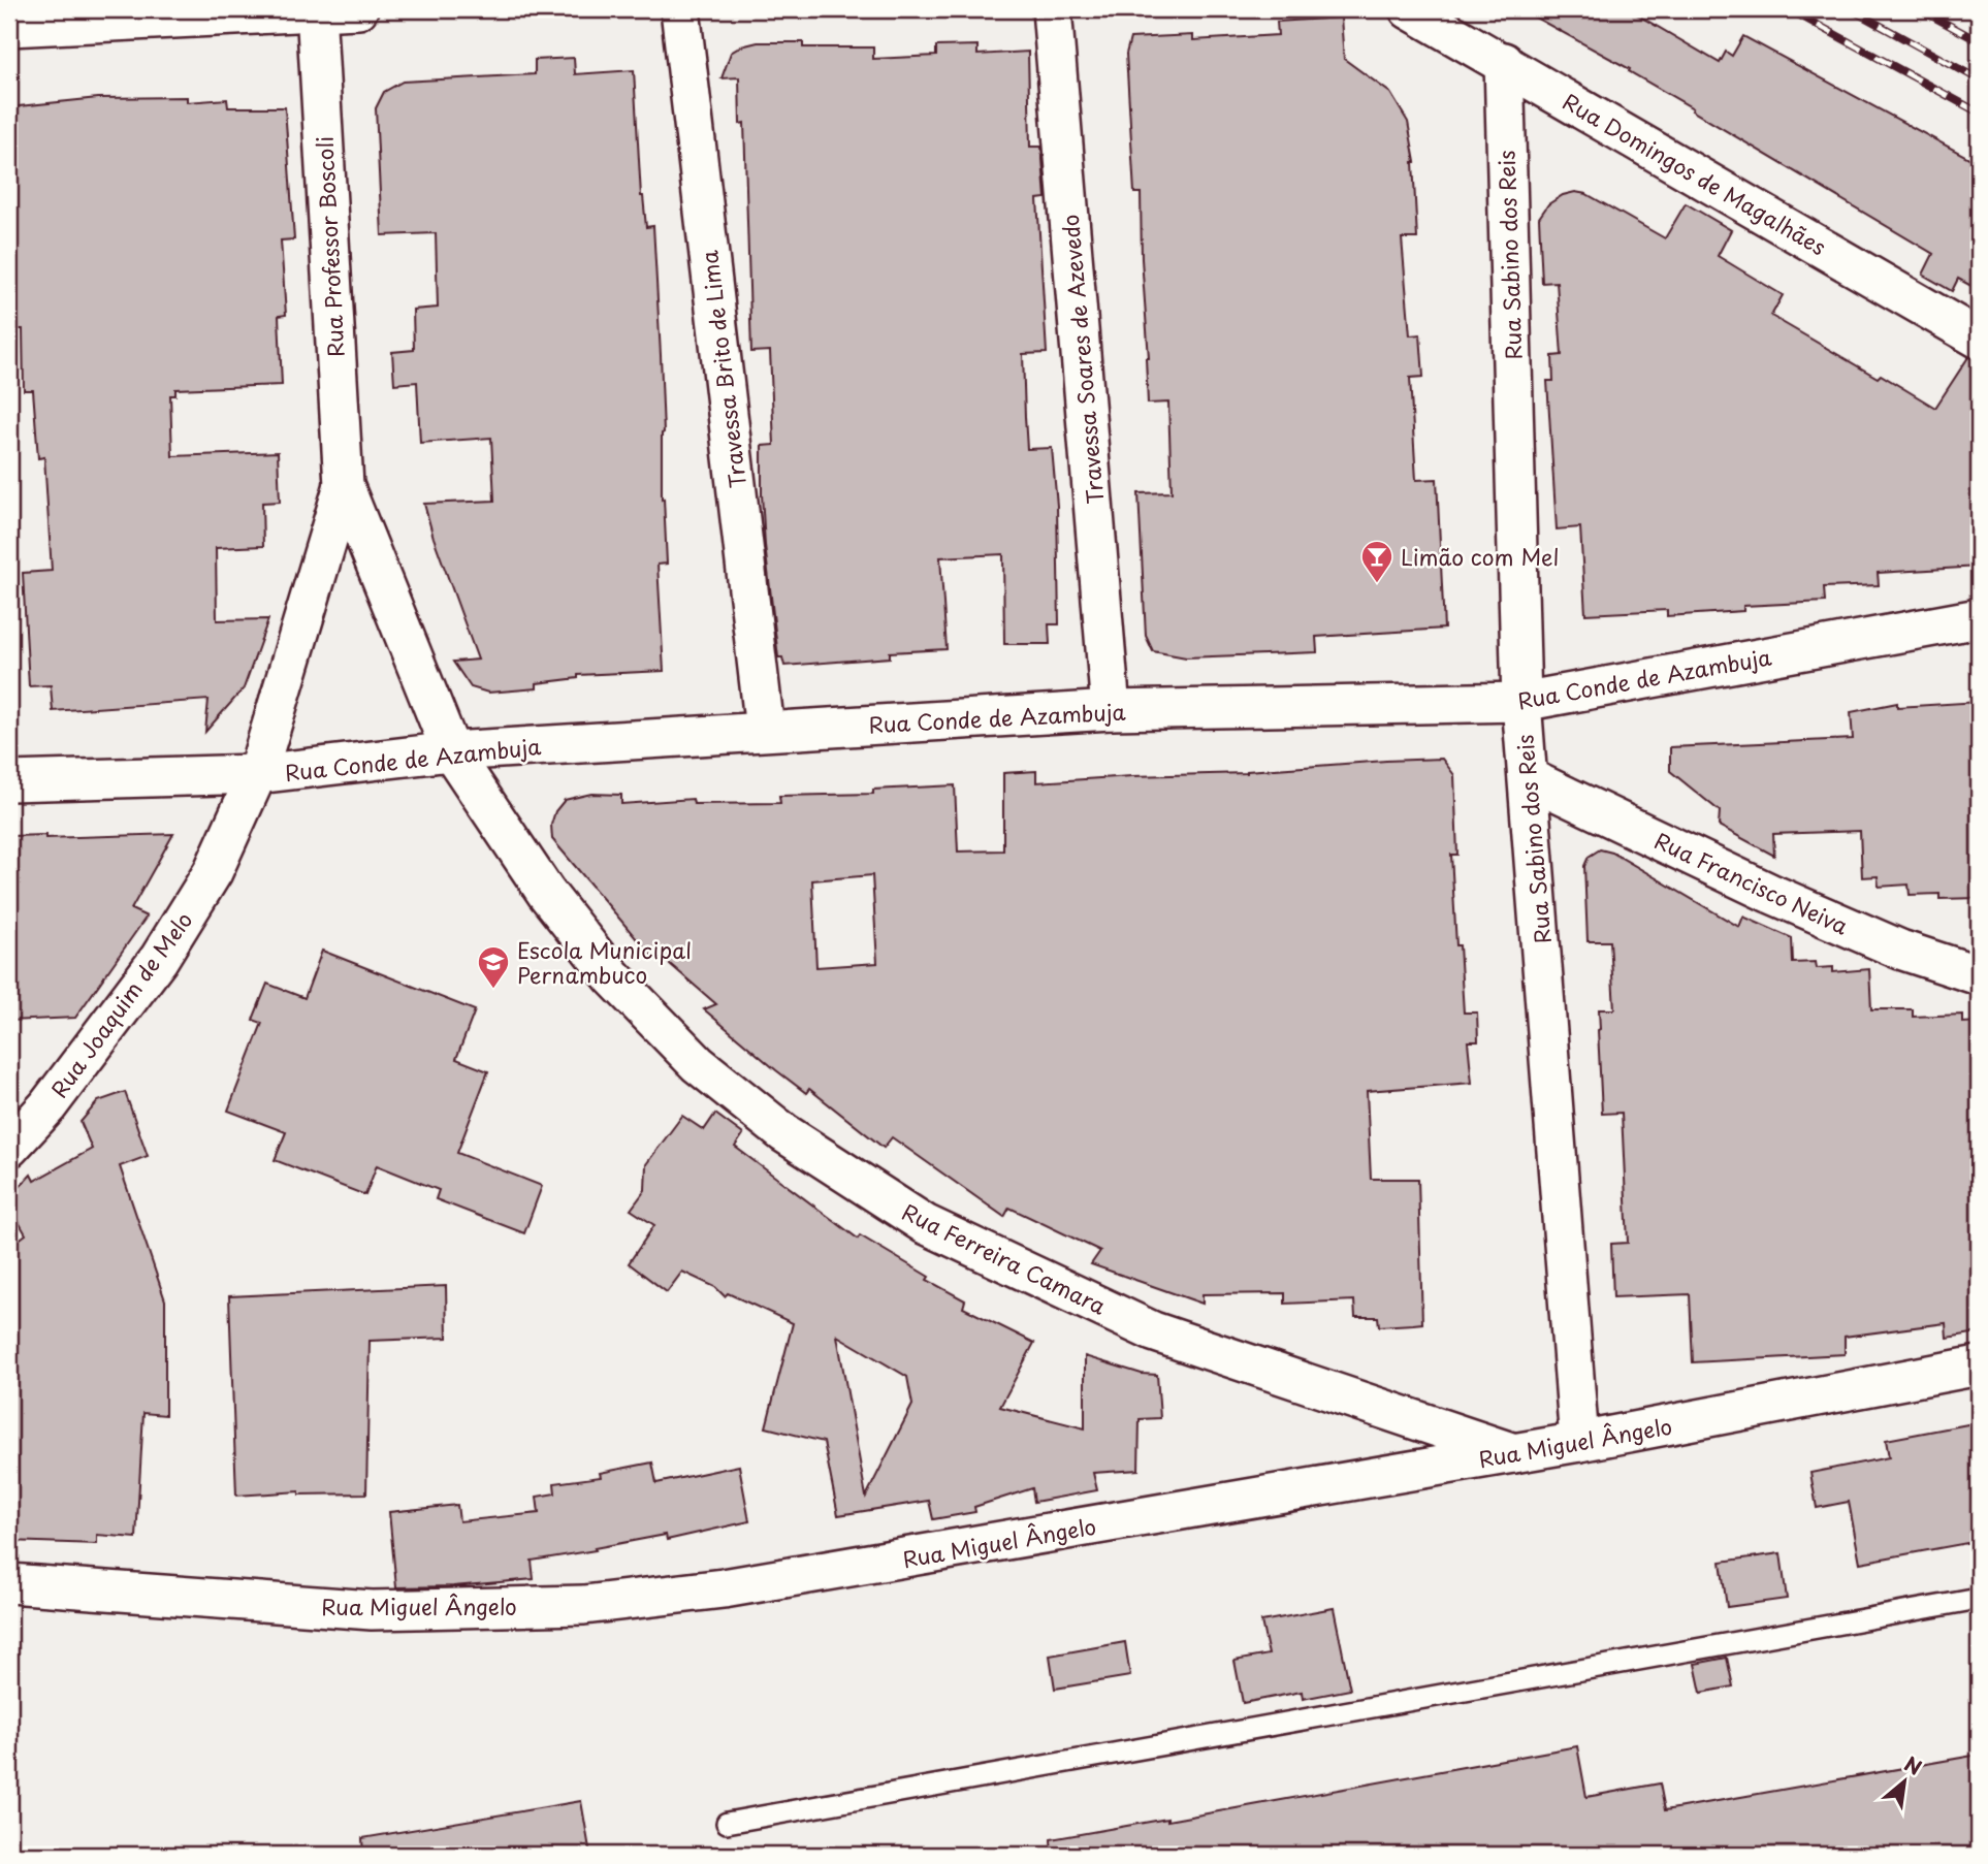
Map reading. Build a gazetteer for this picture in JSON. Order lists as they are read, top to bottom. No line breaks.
{"streets":{"street":["Rua Domingos de Magalhães","Rua Professor Boscoli","Rua Sabino dos Reis","Travessa Soares de Azevedo","Travessa Brito de Lima","Rua Conde de Azambuja","Rua Francisco Neiva","Rua Joaquim de Melo","Rua Ferreira Camara","Rua Miguel Ângelo"]},"crossings":[["Rua Domingos de Magalhães","Rua Sabino dos Reis"],["Rua Professor Boscoli","Rua Conde de Azambuja"],["Rua Professor Boscoli","Rua Joaquim de Melo"],["Rua Professor Boscoli","Rua Ferreira Camara"],["Rua Sabino dos Reis","Rua Conde de Azambuja"],["Rua Sabino dos Reis","Rua Francisco Neiva"],["Rua Sabino dos Reis","Rua Miguel Ângelo"],["Travessa Soares de Azevedo","Rua Conde de Azambuja"],["Travessa Brito de Lima","Rua Conde de Azambuja"],["Rua Conde de Azambuja","Rua Joaquim de Melo"],["Rua Conde de Azambuja","Rua Ferreira Camara"],["Rua Ferreira Camara","Rua Miguel Ângelo"]],"places":{"bar":["Limão com Mel"],"school or university":["Escola Municipal Pernambuco"]},"north":"top right"}
